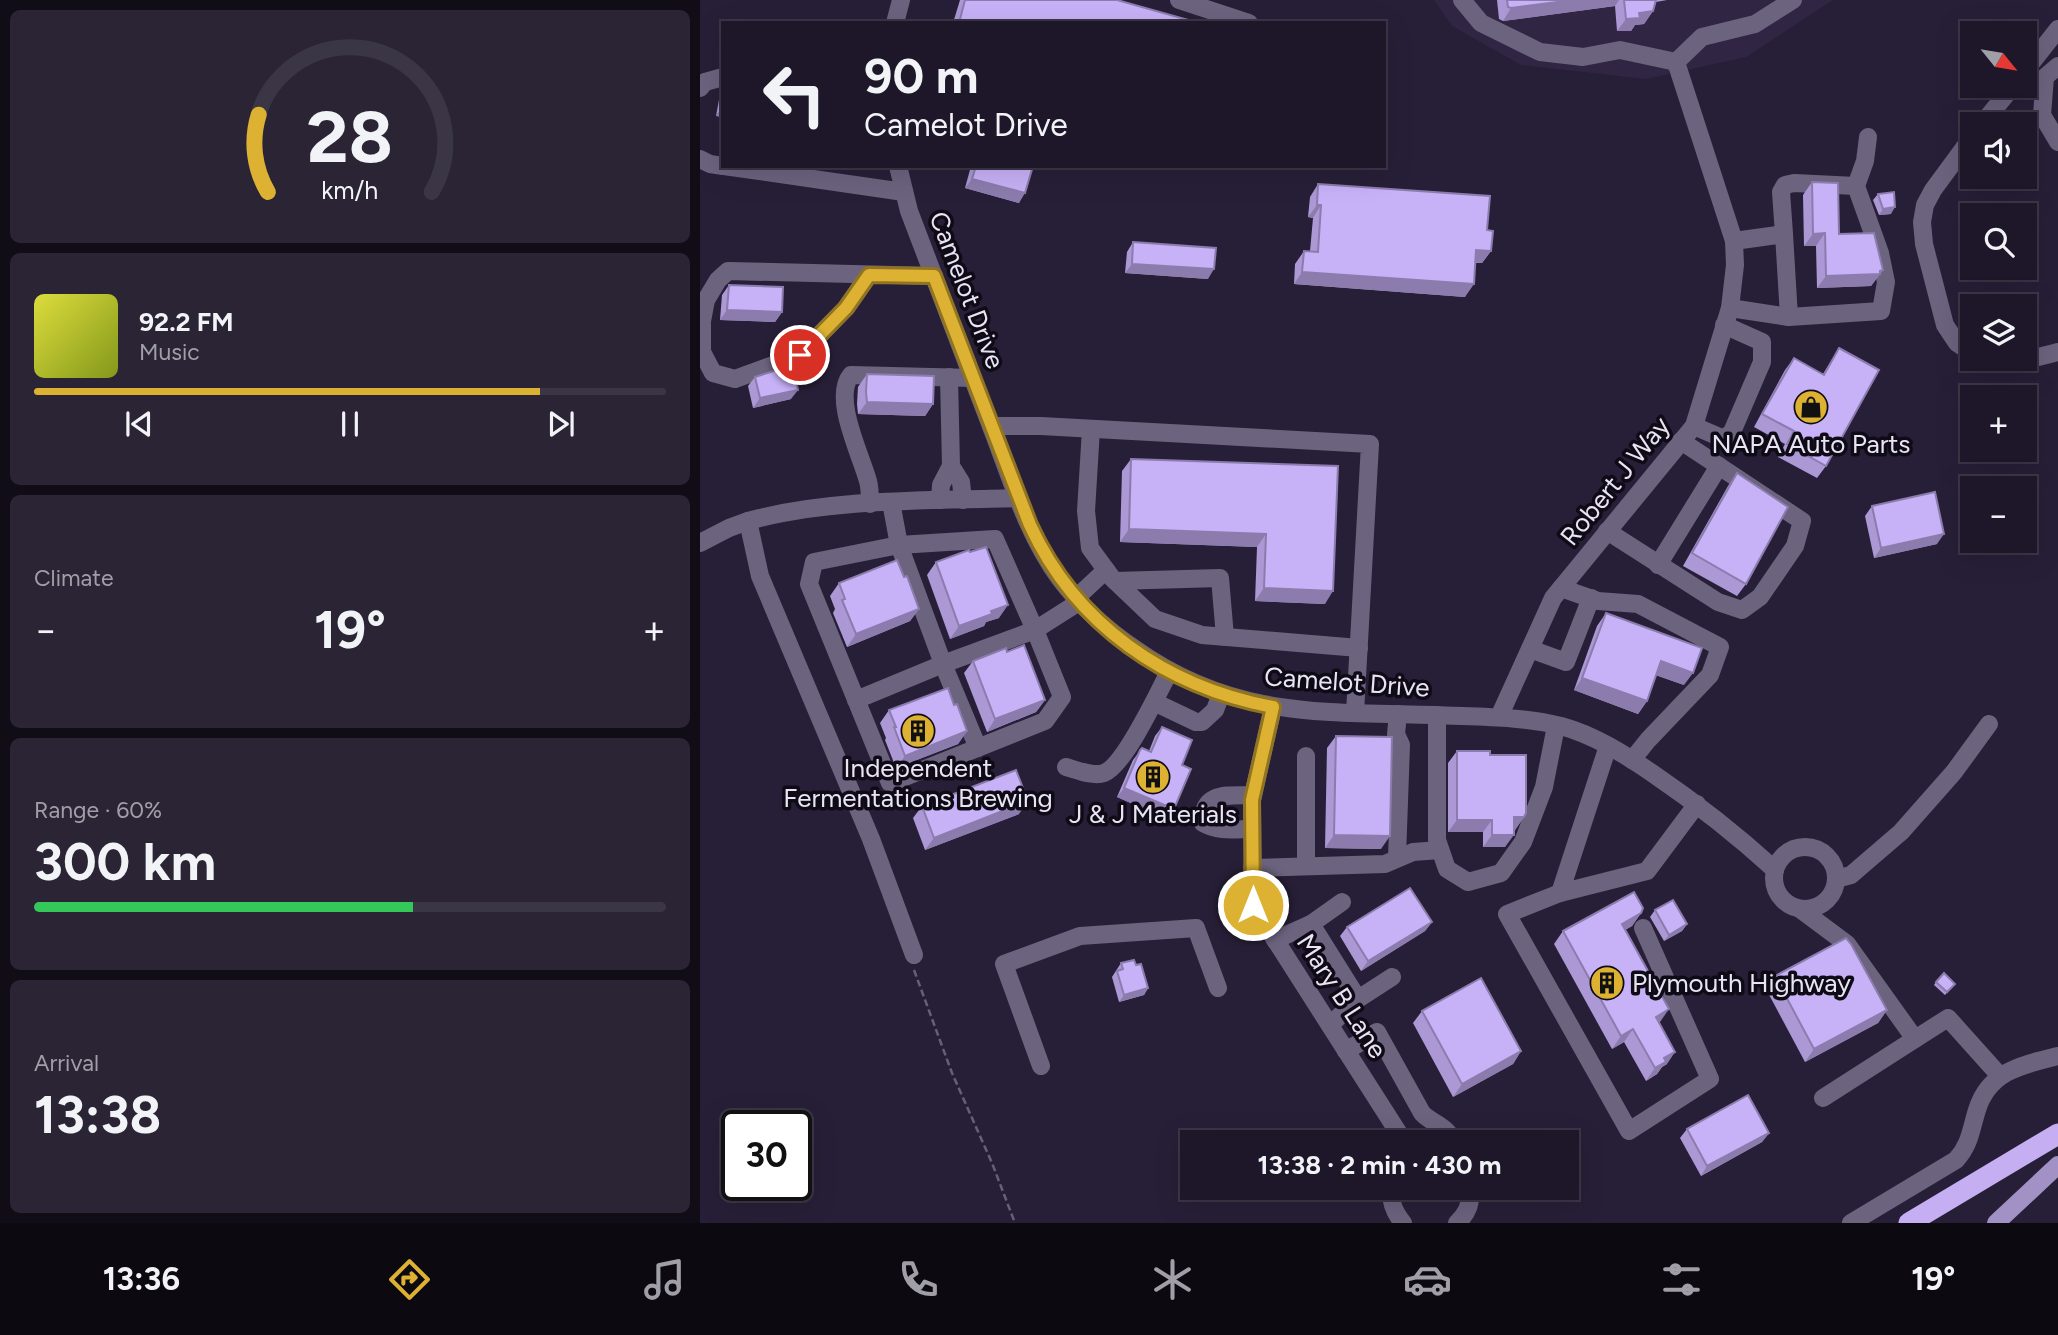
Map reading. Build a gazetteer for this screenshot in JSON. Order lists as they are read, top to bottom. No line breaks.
{"streets":{"street":["Camelot Drive","Robert J Way","Mary B Lane"]},"crossings":[["Camelot Drive","Robert J Way"],["Camelot Drive","Mary B Lane"]],"places":{"shop":["NAPA Auto Parts"],"building":["Independent Fermentations Brewing","J & J Materials","Plymouth Highway"]},"north":"bottom right","page":{"map_buttons":["+","−"],"turn":["90 m","Camelot Drive"],"song":["92.2 FM","Music"],"tile":["Climate",["Range · 60%","300 km"],["Arrival","13:38"]],"heat":["−","19°","+"],"limit":"30","trip":"13:38 · 2 min · 430 m","tabs":["13:36","19°"],"gauge":["28","km/h"]}}
